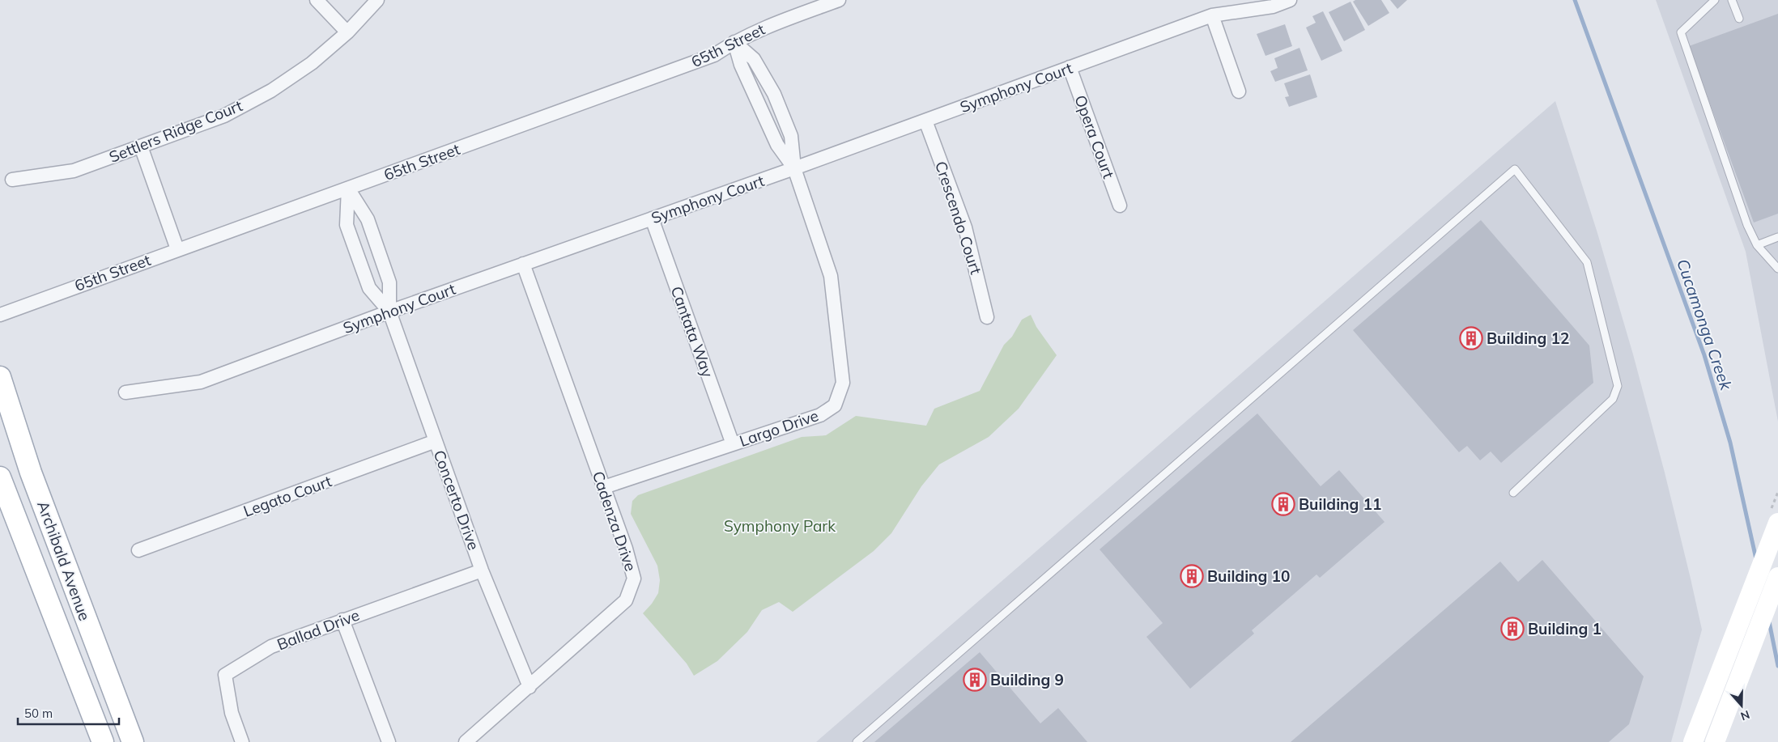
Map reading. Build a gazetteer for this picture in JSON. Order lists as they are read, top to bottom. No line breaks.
{"streets":{"main road":["Archibald Avenue"],"street":["65th Street","Symphony Court","Settlers Ridge Court","Opera Court","Crescendo Court","Cantata Way","Largo Drive","Legato Court","Concerto Drive","Cadenza Drive","Ballad Drive"]},"crossings":[["65th Street","Largo Drive"],["65th Street","Concerto Drive"],["Symphony Court","Opera Court"],["Symphony Court","Crescendo Court"],["Symphony Court","Cantata Way"],["Symphony Court","Largo Drive"],["Symphony Court","Concerto Drive"],["Symphony Court","Cadenza Drive"],["Cantata Way","Largo Drive"],["Largo Drive","Cadenza Drive"],["Legato Court","Concerto Drive"],["Concerto Drive","Cadenza Drive"],["Concerto Drive","Ballad Drive"]],"water":["Cucamonga Creek"],"parks":["Symphony Park"],"places":{"building":["Building 12","Building 11","Building 10","Building 1","Building 9"]},"scale_bar":"50 m","north":"bottom"}
